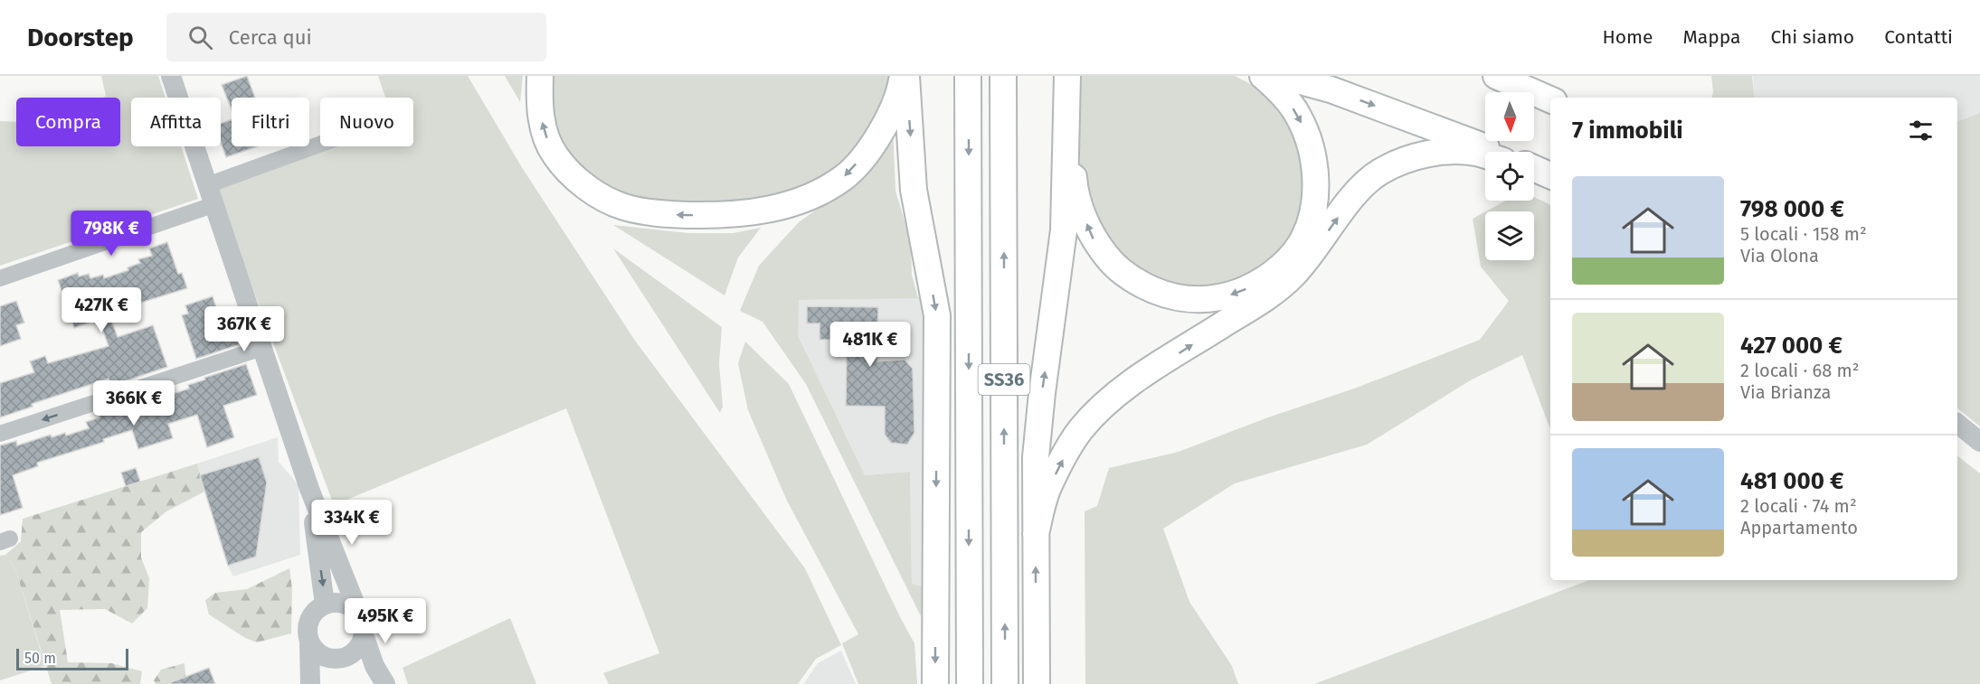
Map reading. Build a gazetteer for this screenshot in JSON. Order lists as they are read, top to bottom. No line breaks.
{"streets":{"highway":["SS36"]},"scale_bar":"50 m","north":"bottom","page":{"header":"Doorstep","search":"Cerca qui","nav":["Home","Mappa","Chi siamo","Contatti"],"chip":["Compra","Affitta","Filtri","Nuovo"],"heading":"7 immobili","list":[{"name":"798 000 €","note":"5 locali · 158 m² · Via Olona"},{"name":"427 000 €","note":"2 locali · 68 m² · Via Brianza"},{"name":"481 000 €","note":"2 locali · 74 m² · Appartamento"}],"price":["798K €","427K €","367K €","481K €","366K €","334K €","495K €"],"scale":"50 m"}}
